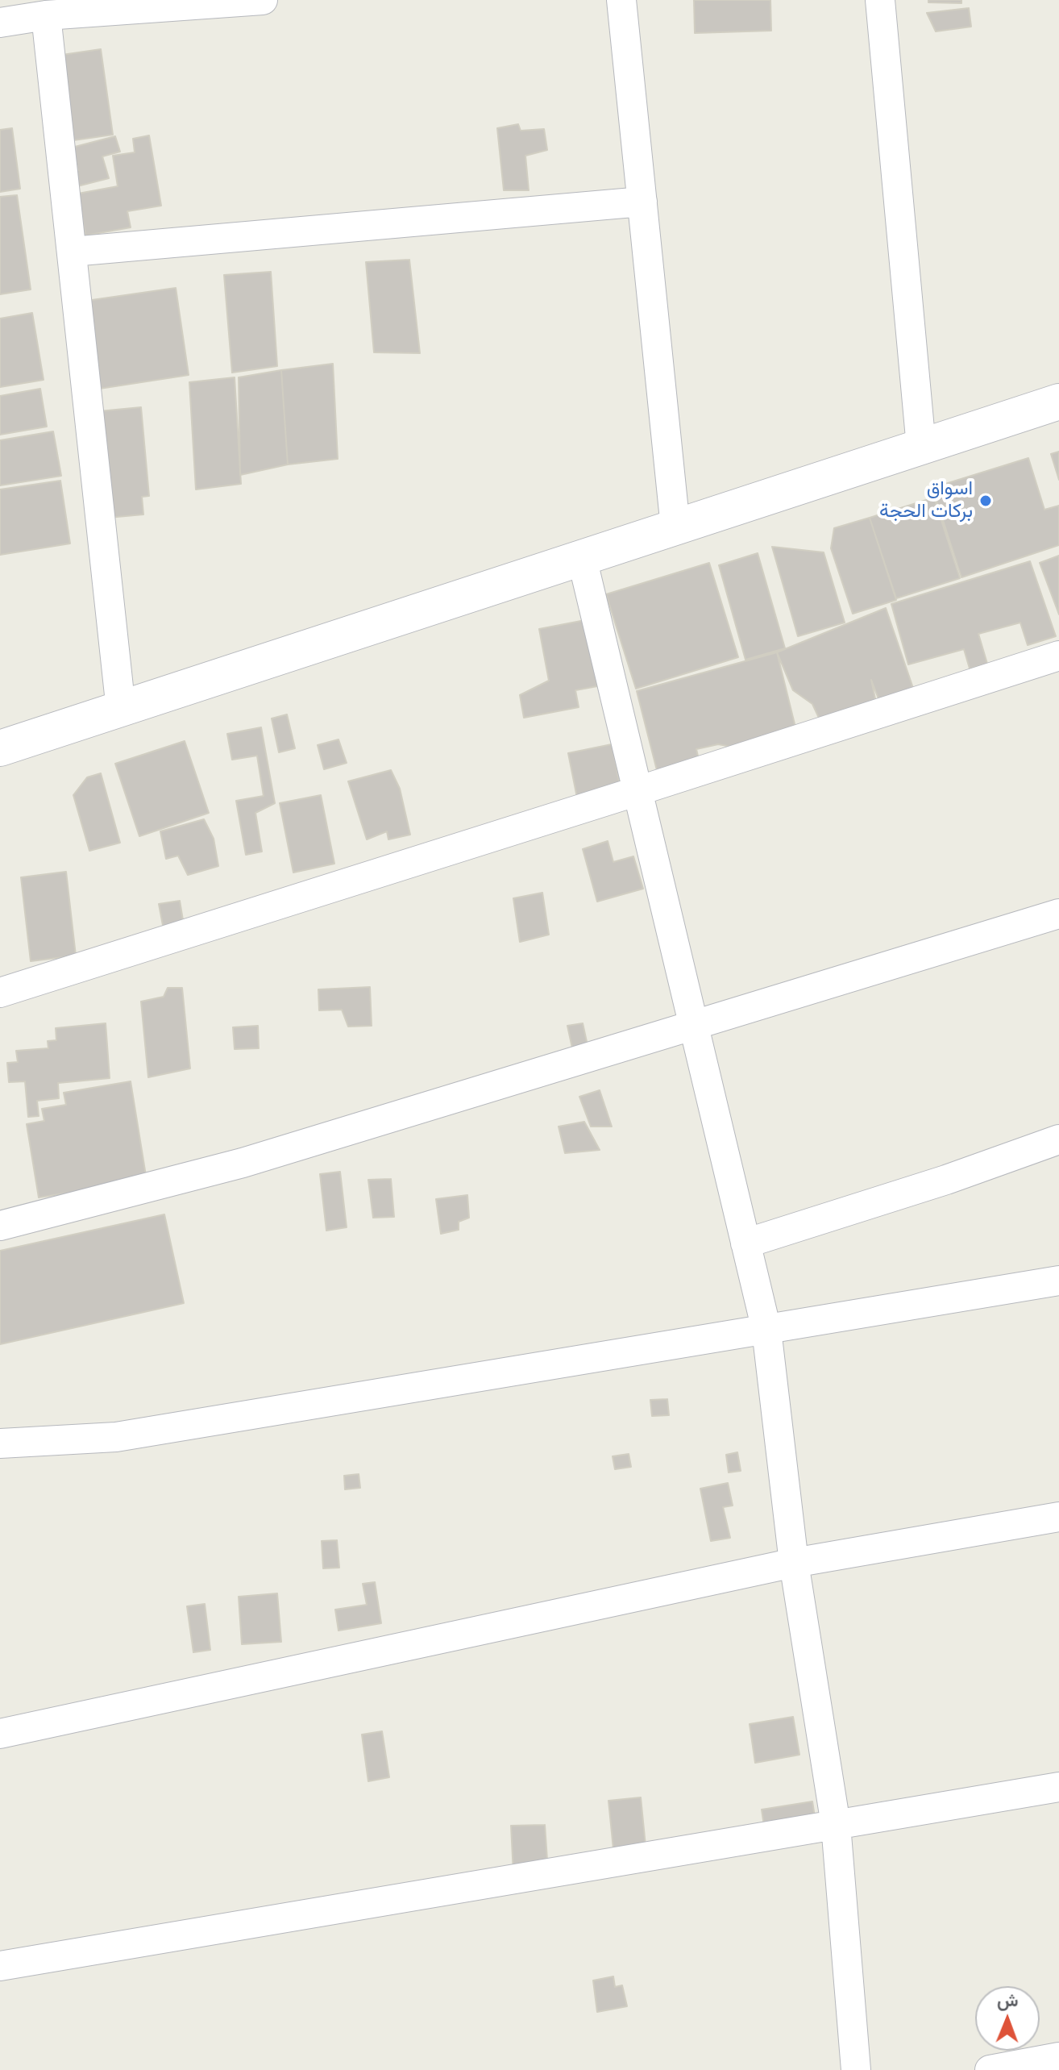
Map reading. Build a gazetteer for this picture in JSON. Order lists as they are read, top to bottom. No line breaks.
{"places":["اسواق بركات الحجة"],"north":"top"}
